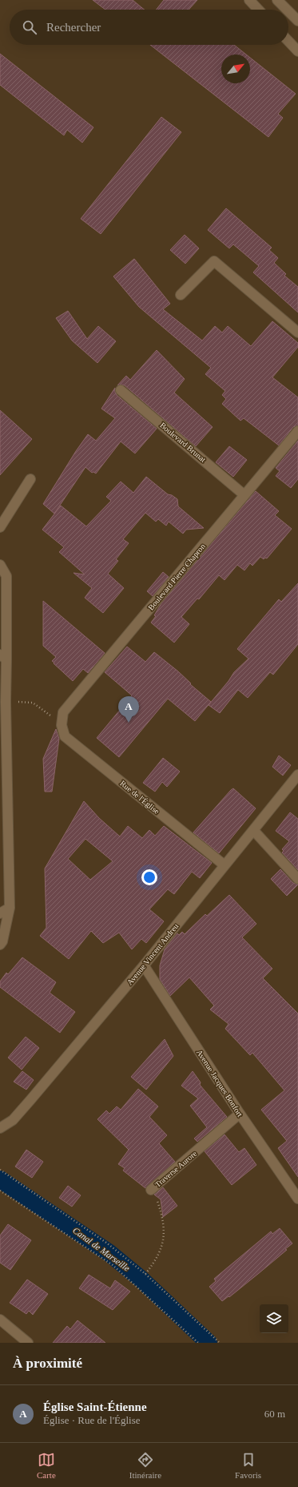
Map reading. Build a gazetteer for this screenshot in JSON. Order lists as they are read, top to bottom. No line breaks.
{"streets":{"street":["Boulevard Brunat","Boulevard Pierre Chapron","Rue de l'Église","Avenue Vincent Andreu","Avenue Jacques Bonfort","Traverse Aurore"]},"crossings":[["Boulevard Brunat","Boulevard Pierre Chapron"],["Boulevard Pierre Chapron","Rue de l'Église"],["Rue de l'Église","Avenue Vincent Andreu"],["Avenue Vincent Andreu","Avenue Jacques Bonfort"],["Avenue Jacques Bonfort","Traverse Aurore"]],"water":["Canal de Marseille"],"north":"top right","page":{"search":"Rechercher","pins":"A","heading":"À proximité","list":[{"mark":"A","name":"Église Saint-Étienne","note":"Église · Rue de l'Église","value":"60 m"}],"nav":["Carte","Itinéraire","Favoris"]}}
